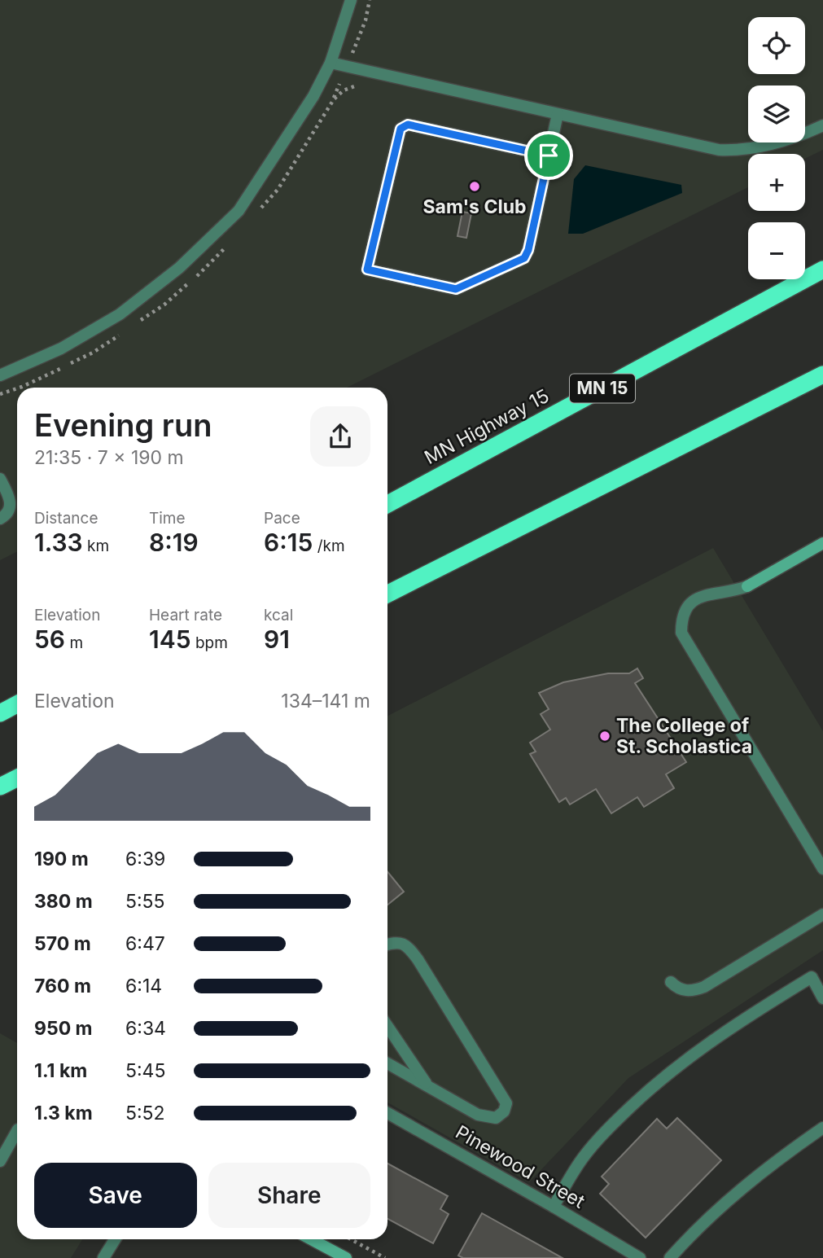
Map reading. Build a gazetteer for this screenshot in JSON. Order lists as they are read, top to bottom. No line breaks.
{"streets":{"highway":["MN 15","MN Highway 15"],"street":["Pinewood Street"]},"places":["Sam's Club","The College of St. Scholastica"],"page":{"map_buttons":["+","−"],"heading":["Evening run","21:35 · 7 × 190 m"],"stats":[["Distance","1.33 km"],["Time","8:19"],["Pace","6:15 /km"],["Elevation","56 m"],["Heart rate","145 bpm"],["kcal","91"]],"chart":["Elevation","134–141 m"],"list":[{"name":"190 m","note":"6:39"},{"name":"380 m","note":"5:55"},{"name":"570 m","note":"6:47"},{"name":"760 m","note":"6:14"},{"name":"950 m","note":"6:34"},{"name":"1.1 km","note":"5:45"},{"name":"1.3 km","note":"5:52"}],"buttons":["Save","Share"]}}
